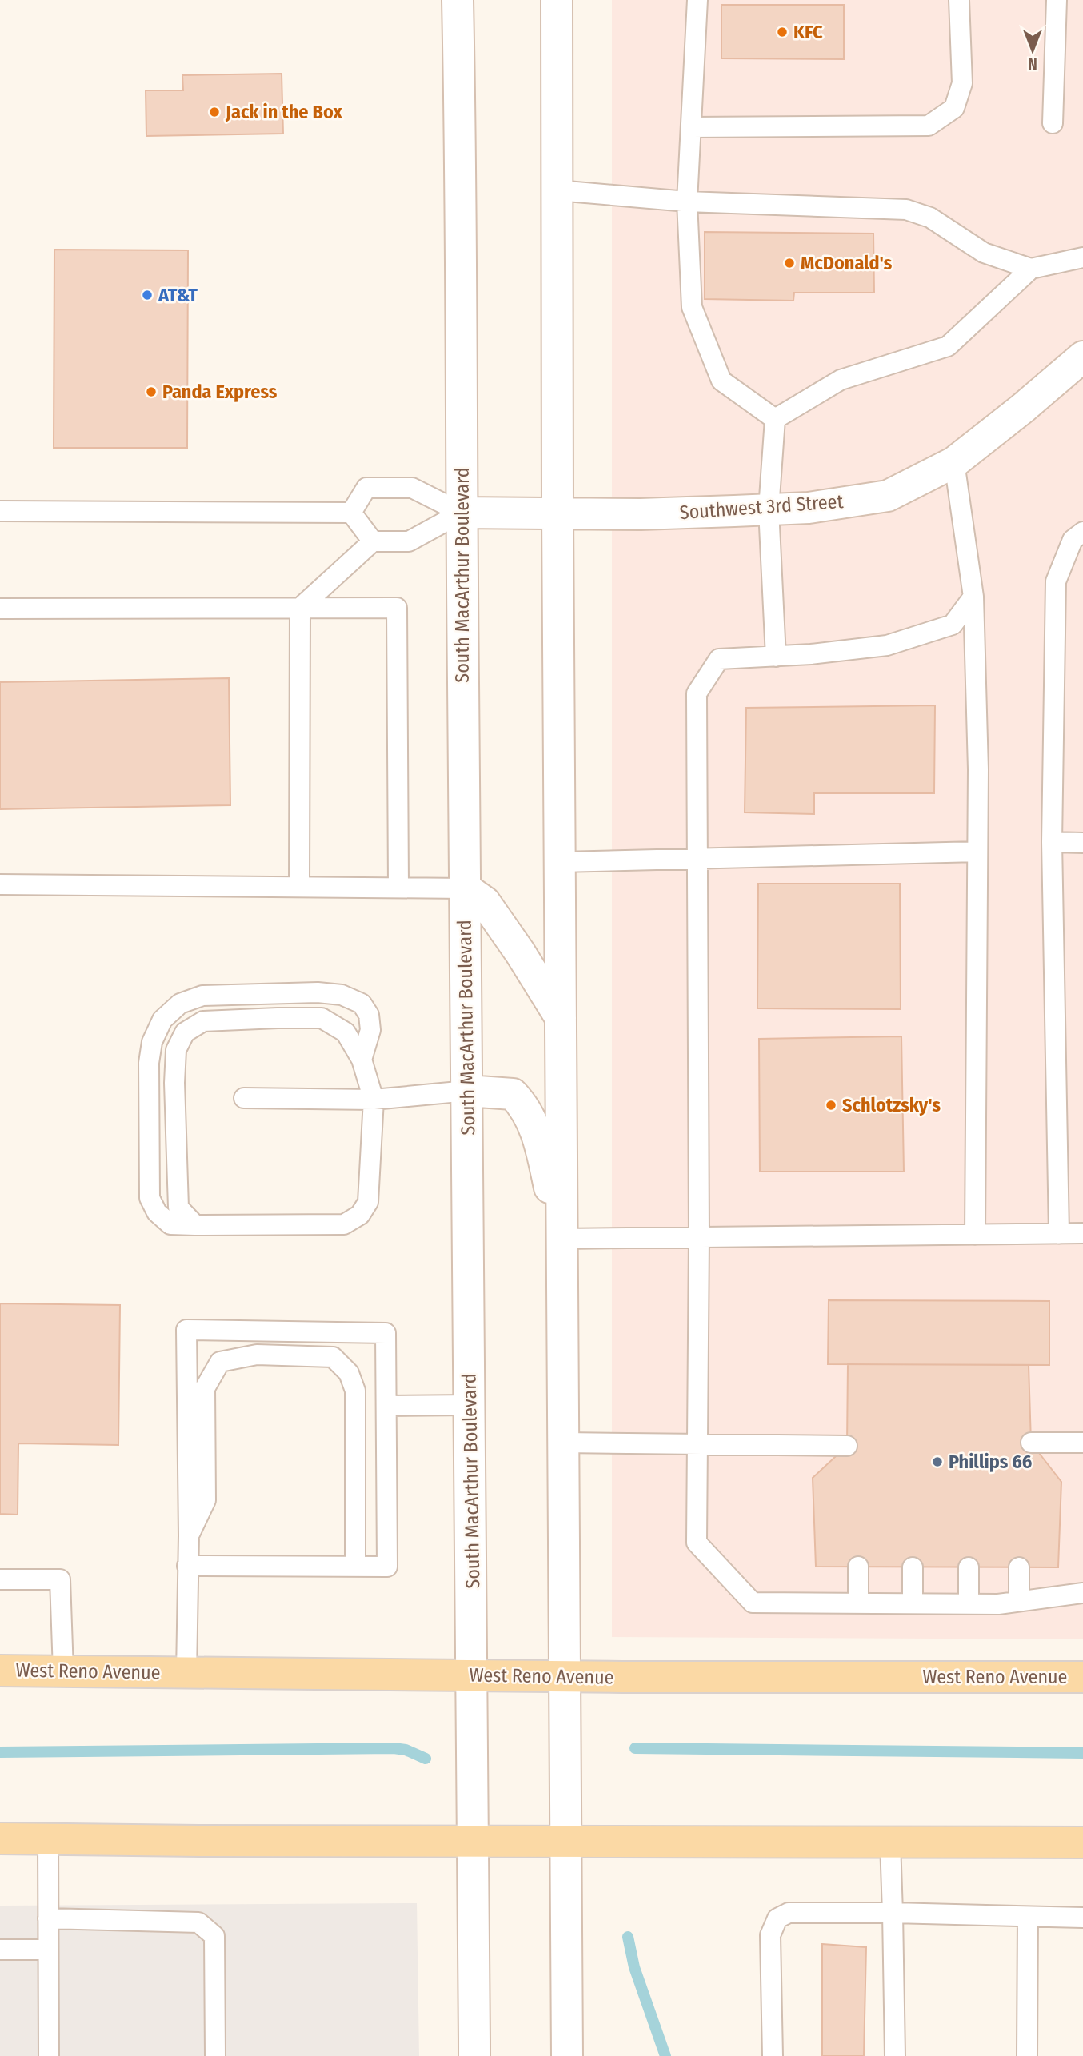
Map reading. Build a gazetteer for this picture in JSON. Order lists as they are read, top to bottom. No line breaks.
{"streets":{"main road":["Southwest 3rd Street","South MacArthur Boulevard","West Reno Avenue"]},"crossings":[["Southwest 3rd Street","South MacArthur Boulevard"],["South MacArthur Boulevard","West Reno Avenue"]],"places":["KFC","Jack in the Box","McDonald's","AT&T","Panda Express","Schlotzsky's","Phillips 66"],"north":"bottom"}
